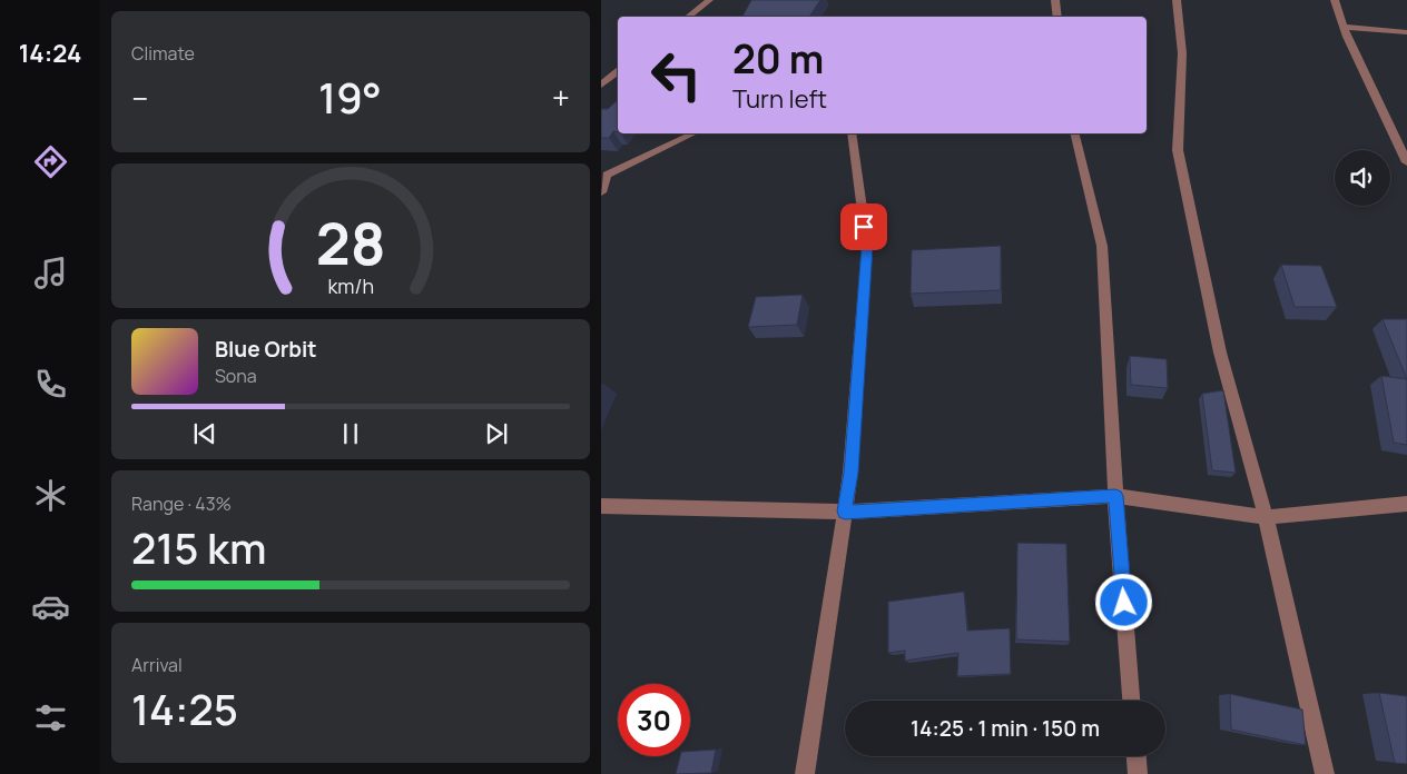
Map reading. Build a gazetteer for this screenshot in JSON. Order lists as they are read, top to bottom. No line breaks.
{"page":{"tabs":"14:24","tile":["Climate",["Range · 43%","215 km"],["Arrival","14:25"]],"turn":["20 m","Turn left"],"heat":["−","19°","+"],"song":["Blue Orbit","Sona"],"limit":"30","trip":"14:25 · 1 min · 150 m","gauge":["28","km/h"]}}
